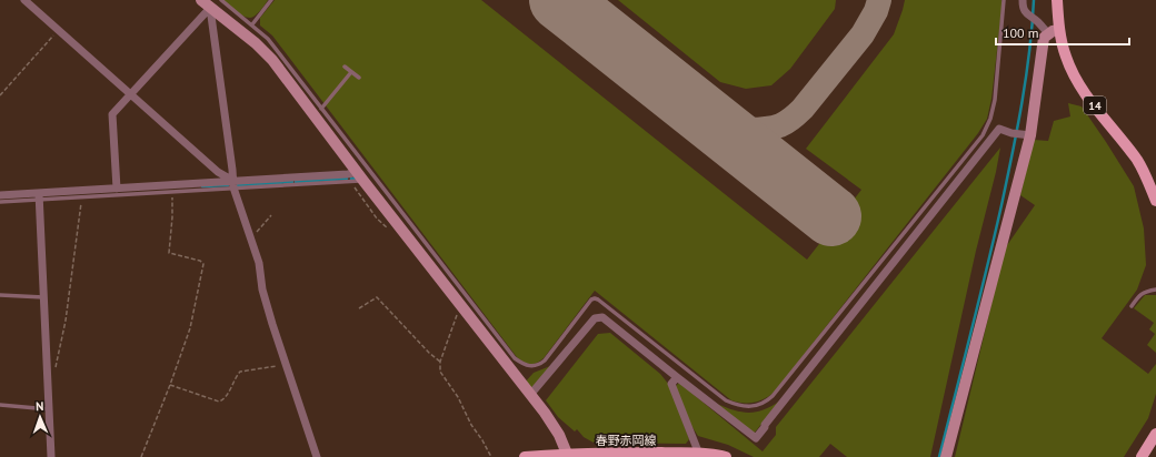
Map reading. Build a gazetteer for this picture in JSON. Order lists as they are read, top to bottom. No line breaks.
{"streets":{"main road":["14","春野赤岡線"]},"scale_bar":"100 m","north":"top"}
